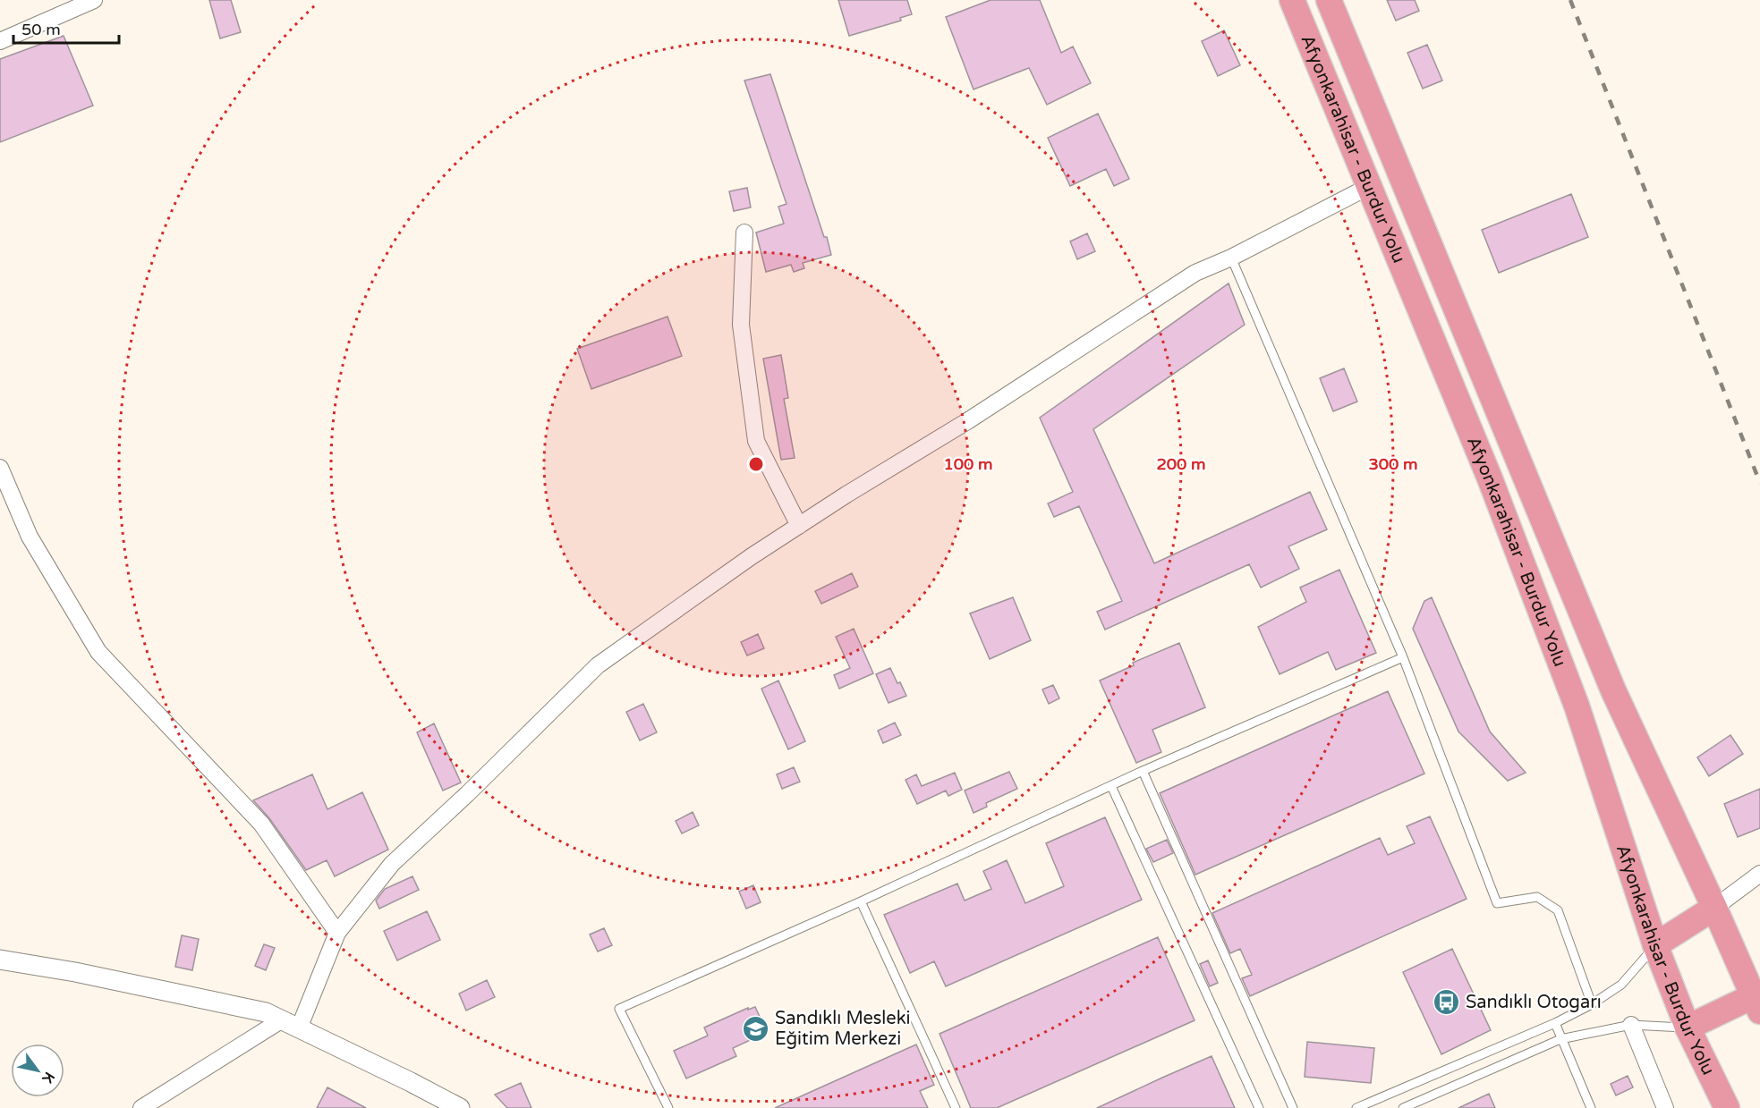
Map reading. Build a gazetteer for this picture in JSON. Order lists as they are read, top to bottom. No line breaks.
{"streets":{"highway":["Afyonkarahisar - Burdur Yolu"]},"places":{"bus stop":["Sandıklı Otogarı"],"school or university":["Sandıklı Mesleki Eğitim Merkezi"]},"scale_bar":"50 m","north":"bottom right","rings":["100 m","200 m","300 m"]}
